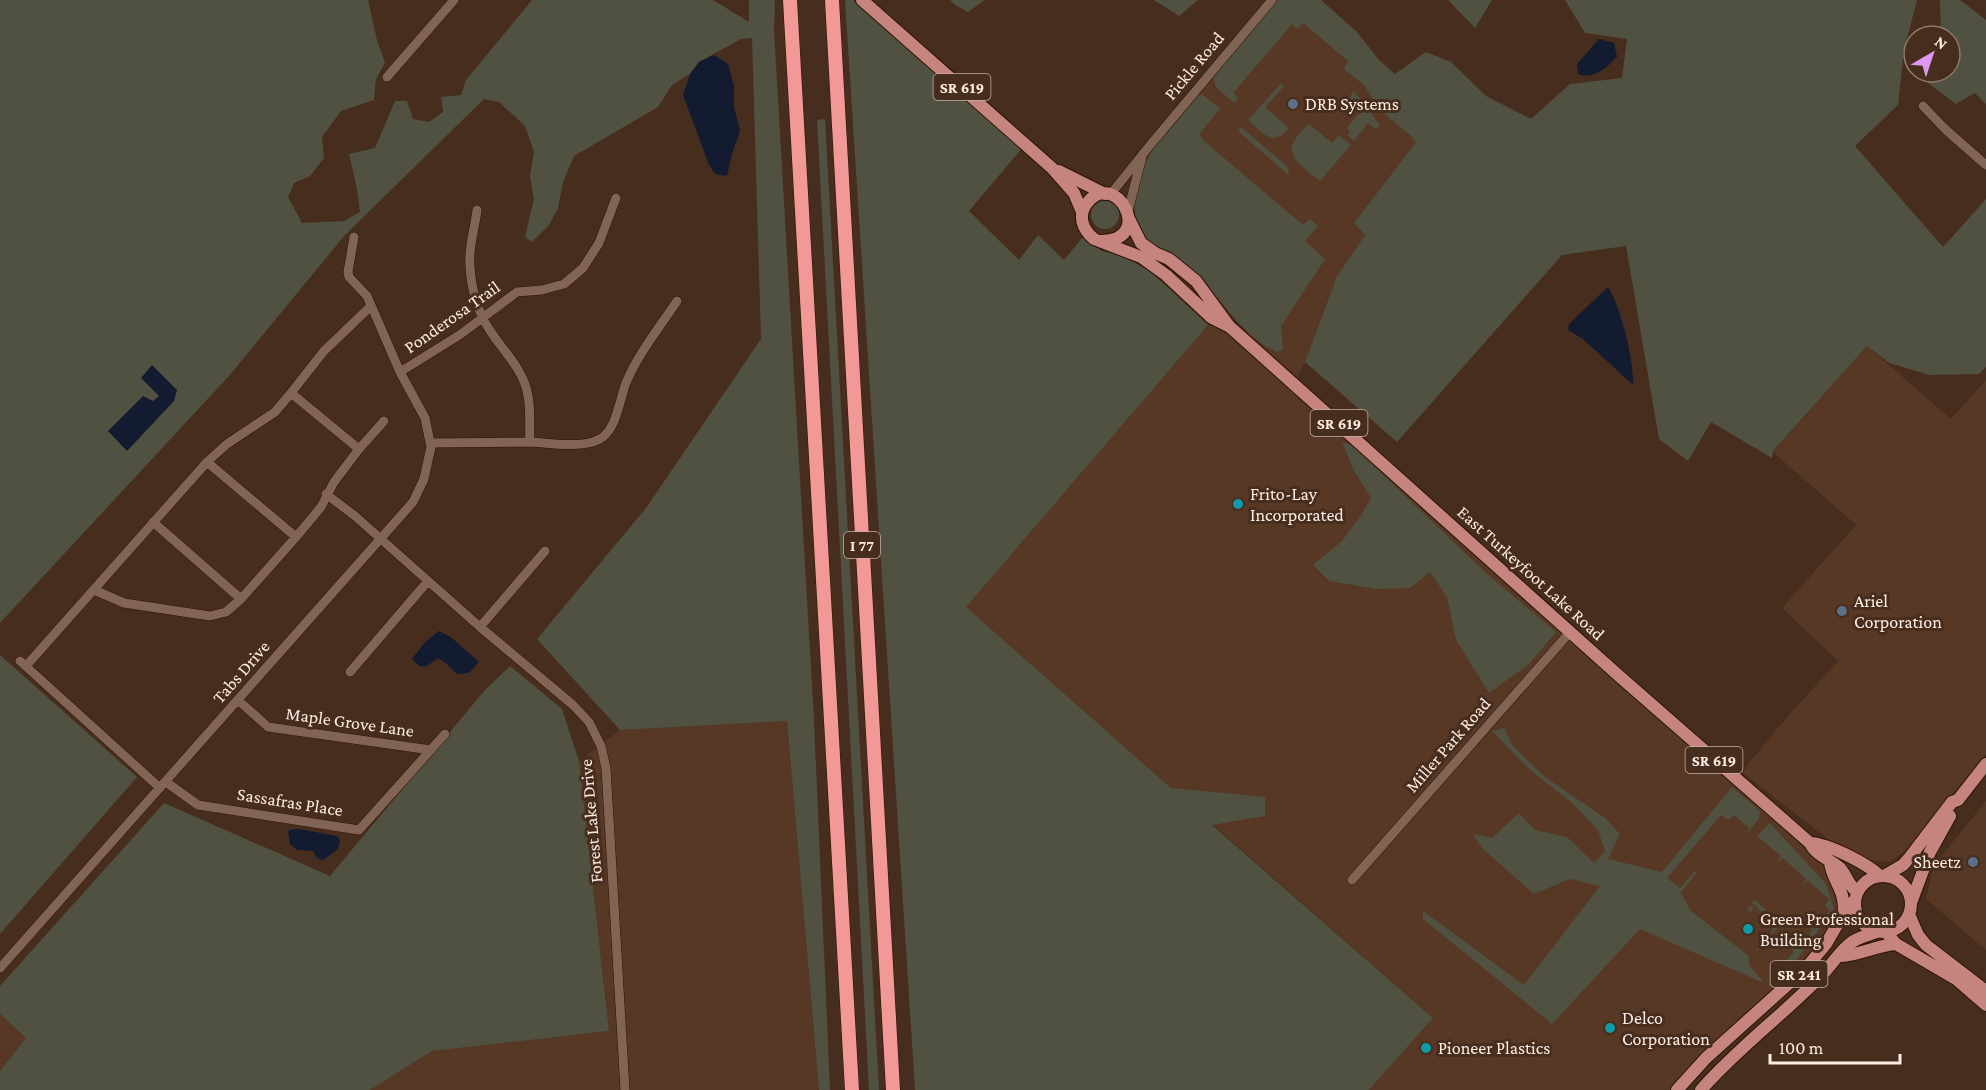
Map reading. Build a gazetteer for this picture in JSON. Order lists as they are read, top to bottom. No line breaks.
{"streets":{"highway":["I 77"],"main road":["SR 619","East Turkeyfoot Lake Road","SR 241"],"street":["Pickle Road","Ponderosa Trail","Tabs Drive","Maple Grove Lane","Miller Park Road","Sassafras Place","Forest Lake Drive"]},"crossings":[["Pickle Road","East Turkeyfoot Lake Road"],["Ponderosa Trail","Tabs Drive"],["East Turkeyfoot Lake Road","Miller Park Road"],["East Turkeyfoot Lake Road","SR 241"],["Tabs Drive","Maple Grove Lane"],["Tabs Drive","Sassafras Place"],["Tabs Drive","Forest Lake Drive"],["Maple Grove Lane","Sassafras Place"]],"places":["DRB Systems","Frito-Lay Incorporated","Ariel Corporation","Sheetz","Green Professional Building","Delco Corporation","Pioneer Plastics"],"scale_bar":"100 m","north":"top right"}
